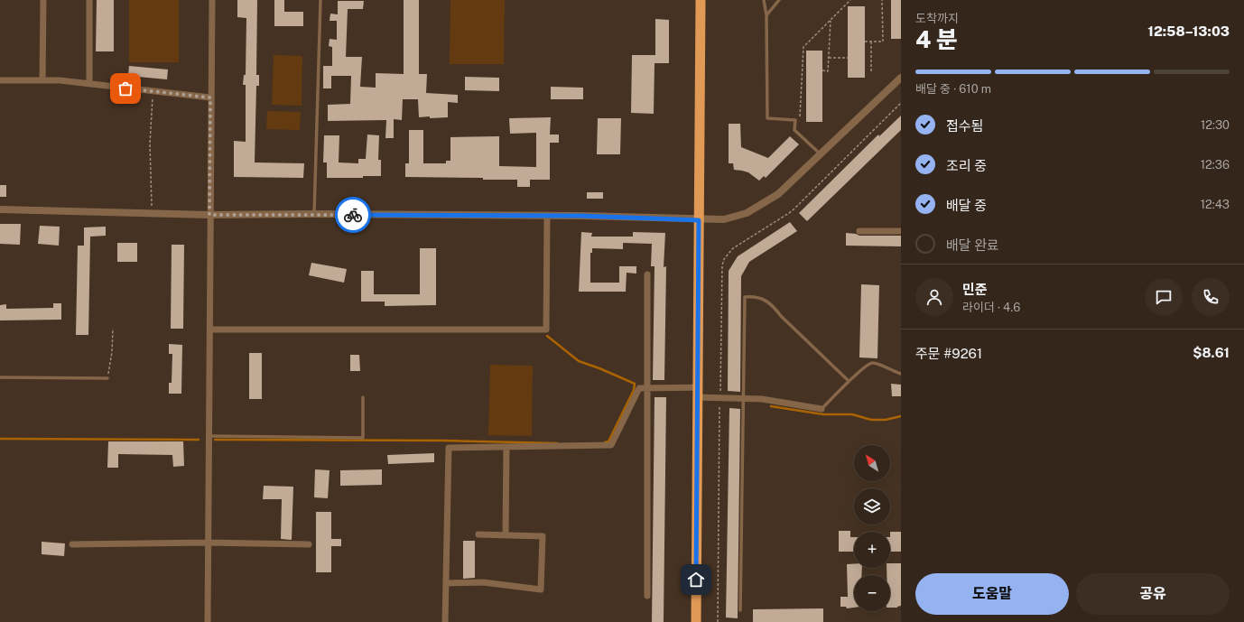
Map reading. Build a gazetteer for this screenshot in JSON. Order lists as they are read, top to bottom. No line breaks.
{"north":"top left","page":{"heading":["4 분","도착까지","12:58–13:03"],"panel":["민준","라이더 · 4.6","주문 #9261","$8.61"],"bar":"배달 중 · 610 m","list":[["접수됨","12:30"],["조리 중","12:36"],["배달 중","12:43"],"배달 완료"],"map_buttons":["+","−"],"buttons":["도움말","공유"]}}
